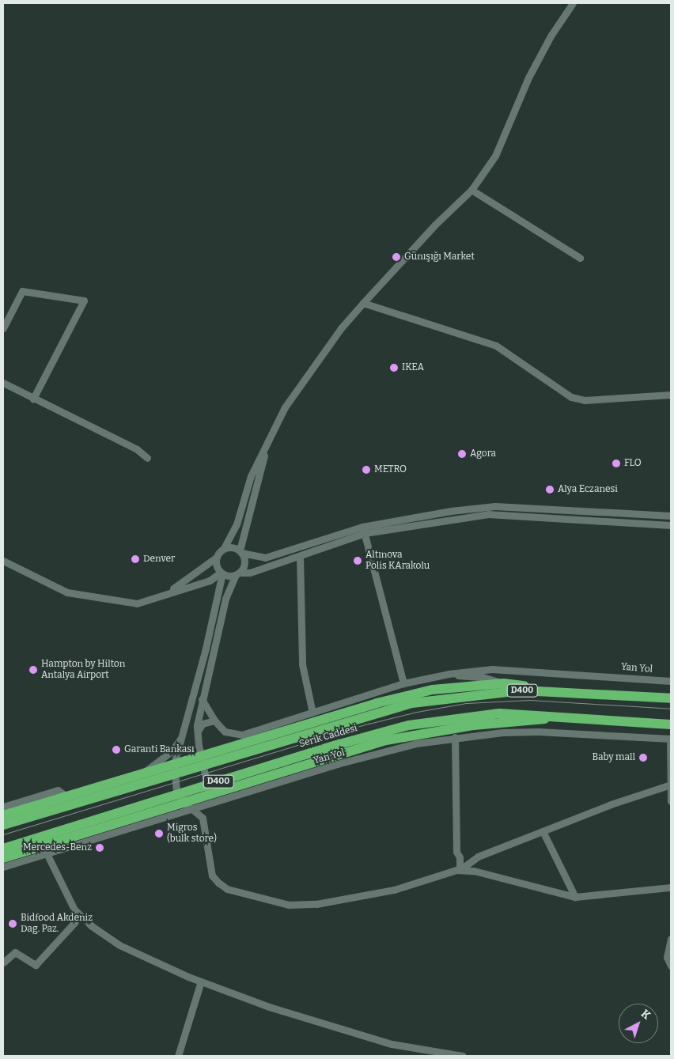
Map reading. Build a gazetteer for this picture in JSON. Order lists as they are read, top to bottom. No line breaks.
{"streets":{"highway":["D400","Serik Caddesi"],"street":["Yan Yol"]},"places":["Günışığı Market","IKEA","Agora","FLO","METRO","Alya Eczanesi","Denver","Altınova Polis KArakolu","Hampton by Hilton Antalya Airport","Garanti Bankası","Baby mall","Migros (bulk store)","Mercedes-Benz","Bidfood Akdeniz Dag. Paz."],"north":"top right"}
